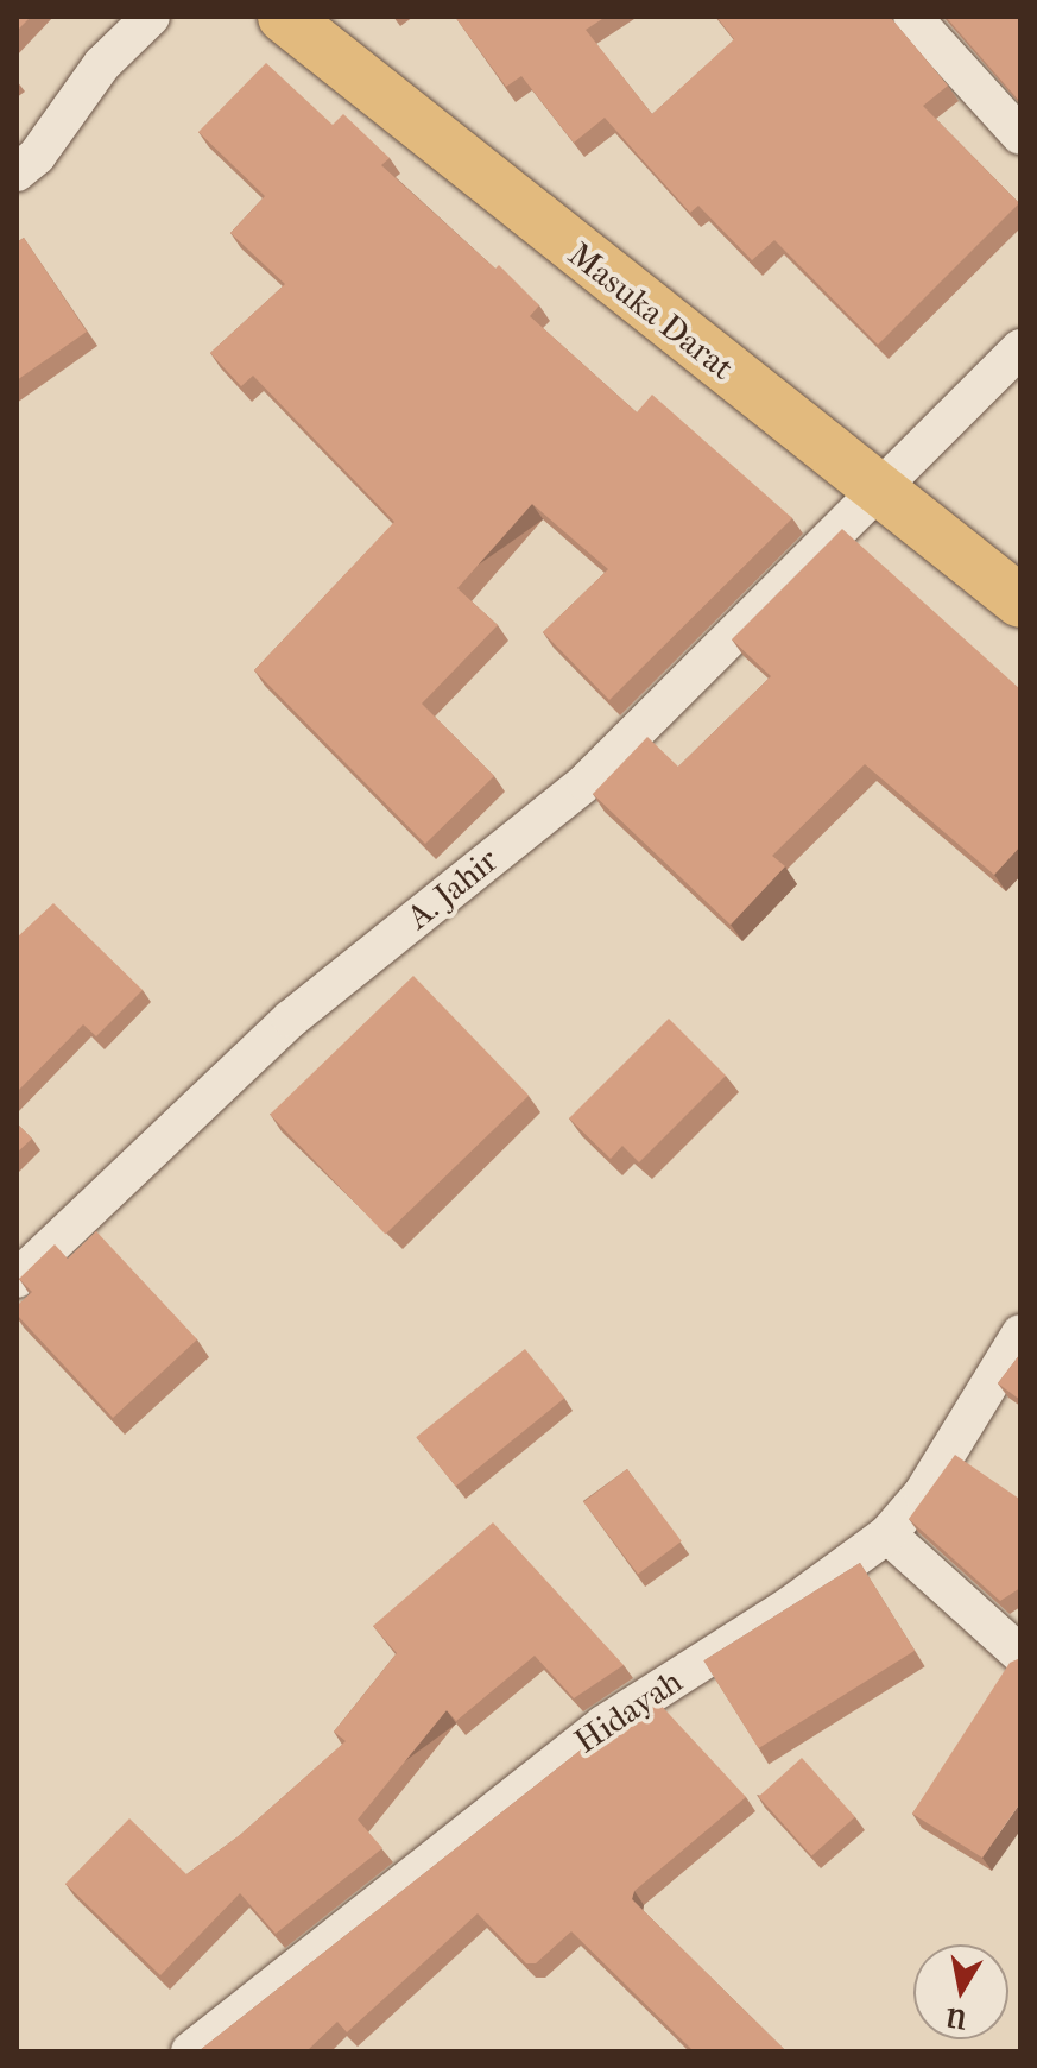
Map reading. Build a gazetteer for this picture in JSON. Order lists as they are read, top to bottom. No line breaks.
{"streets":{"main road":["Masuka Darat"],"street":["A. Jahir","Hidayah"]},"crossings":[["Masuka Darat","A. Jahir"]],"north":"bottom"}
